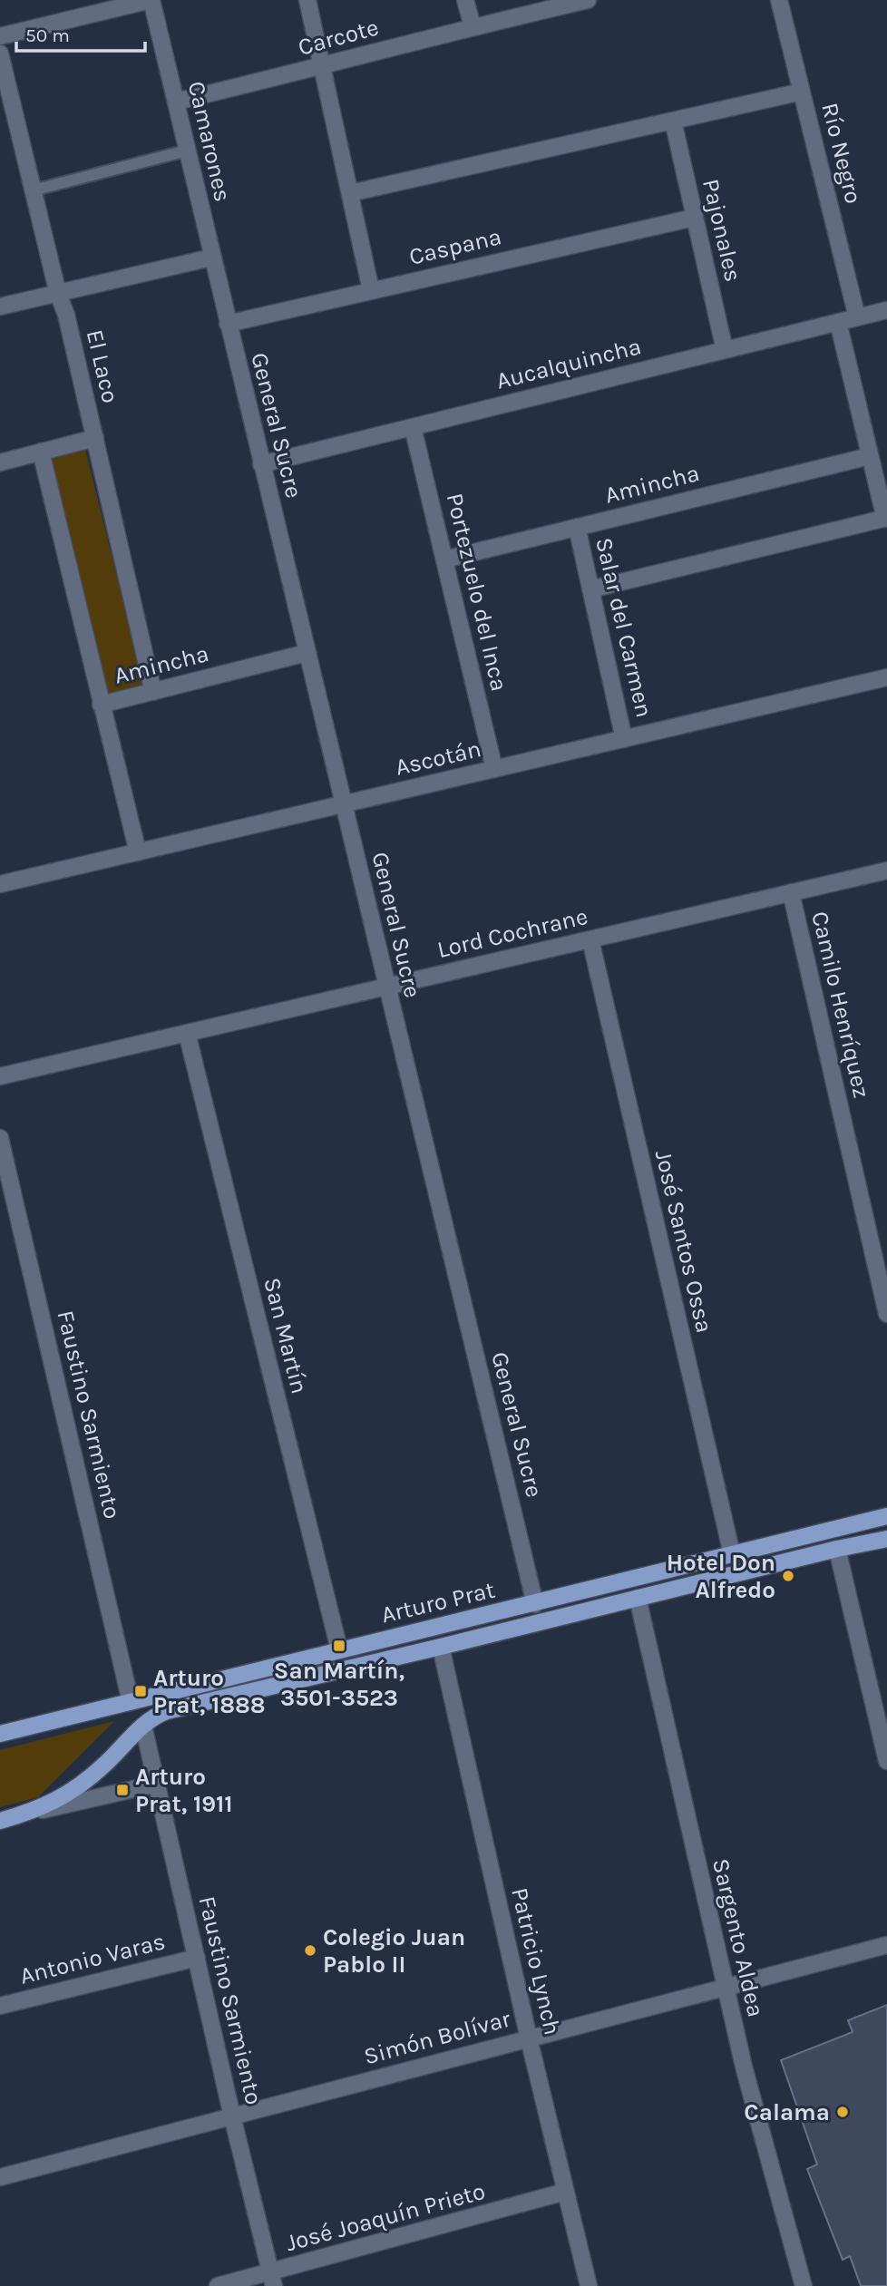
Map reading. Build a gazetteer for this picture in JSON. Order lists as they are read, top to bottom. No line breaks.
{"streets":{"main road":["Arturo Prat"],"street":["Carcote","Camarones","Río Negro","Pajonales","Caspana","Aucalquincha","El Laco","General Sucre","Amincha","Portezuelo del Inca","Salar del Carmen","Ascotán","Lord Cochrane","Camilo Henríquez","José Santos Ossa","San Martín","Faustino Sarmiento","Sargento Aldea","Antonio Varas","Patricio Lynch","Simón Bolívar","José Joaquín Prieto"]},"crossings":[["Carcote","Camarones"],["Camarones","General Sucre"],["Río Negro","Aucalquincha"],["Pajonales","Caspana"],["Pajonales","Aucalquincha"],["Caspana","General Sucre"],["Aucalquincha","General Sucre"],["Aucalquincha","Portezuelo del Inca"],["El Laco","Amincha"],["General Sucre","Amincha"],["General Sucre","Ascotán"],["General Sucre","Lord Cochrane"],["General Sucre","Arturo Prat"],["Amincha","Portezuelo del Inca"],["Amincha","Salar del Carmen"],["Portezuelo del Inca","Ascotán"],["Salar del Carmen","Ascotán"],["Lord Cochrane","Camilo Henríquez"],["Lord Cochrane","José Santos Ossa"],["Lord Cochrane","San Martín"],["José Santos Ossa","Arturo Prat"],["San Martín","Arturo Prat"],["Faustino Sarmiento","Arturo Prat"],["Faustino Sarmiento","Antonio Varas"],["Faustino Sarmiento","Simón Bolívar"],["Faustino Sarmiento","José Joaquín Prieto"],["Arturo Prat","Sargento Aldea"],["Arturo Prat","Patricio Lynch"],["Sargento Aldea","Simón Bolívar"],["Patricio Lynch","Simón Bolívar"],["Patricio Lynch","José Joaquín Prieto"]],"places":{"other":["Hotel Don Alfredo","Colegio Juan Pablo II","Calama"],"transit":["San Martín, 3501-3523","Arturo Prat, 1888","Arturo Prat, 1911"]},"scale_bar":"50 m"}
